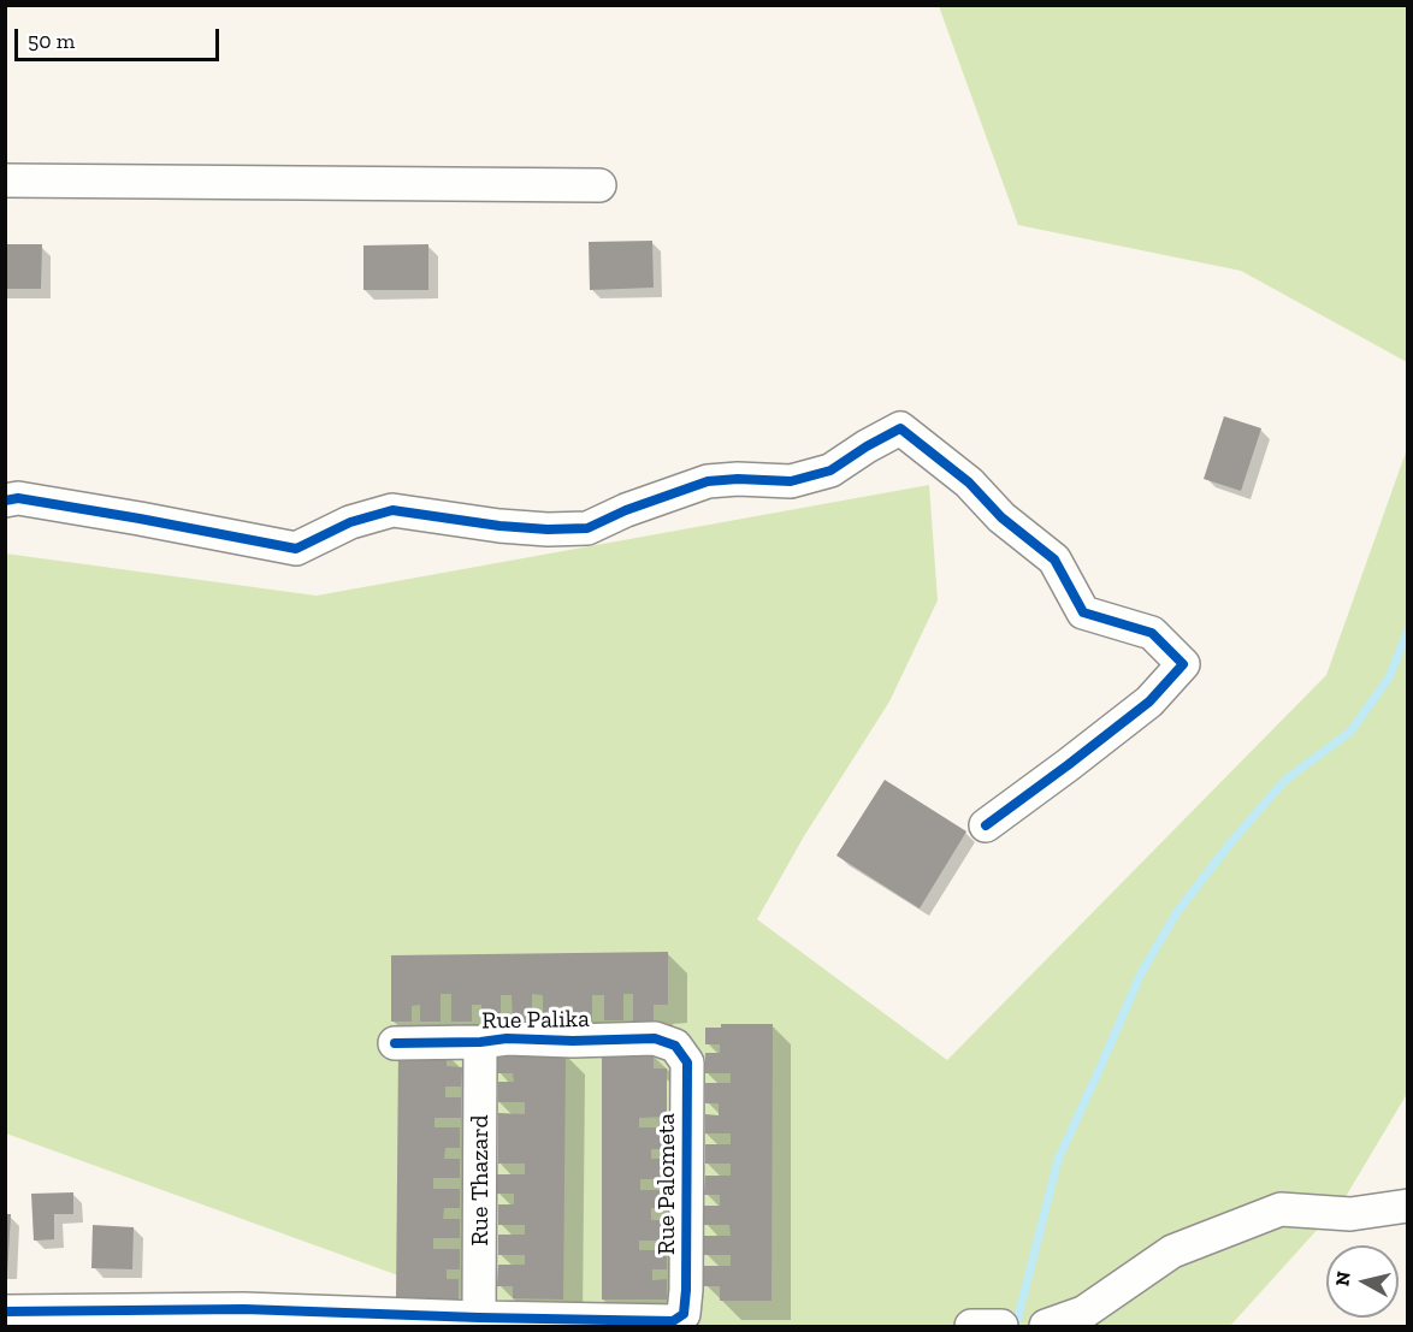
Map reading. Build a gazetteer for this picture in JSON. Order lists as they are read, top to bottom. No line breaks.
{"streets":{"street":["Rue Palika","Rue Thazard","Rue Palometa"]},"crossings":[["Rue Palika","Rue Thazard"],["Rue Palika","Rue Palometa"],["Rue Thazard","Rue Palometa"]],"scale_bar":"50 m","north":"left"}
